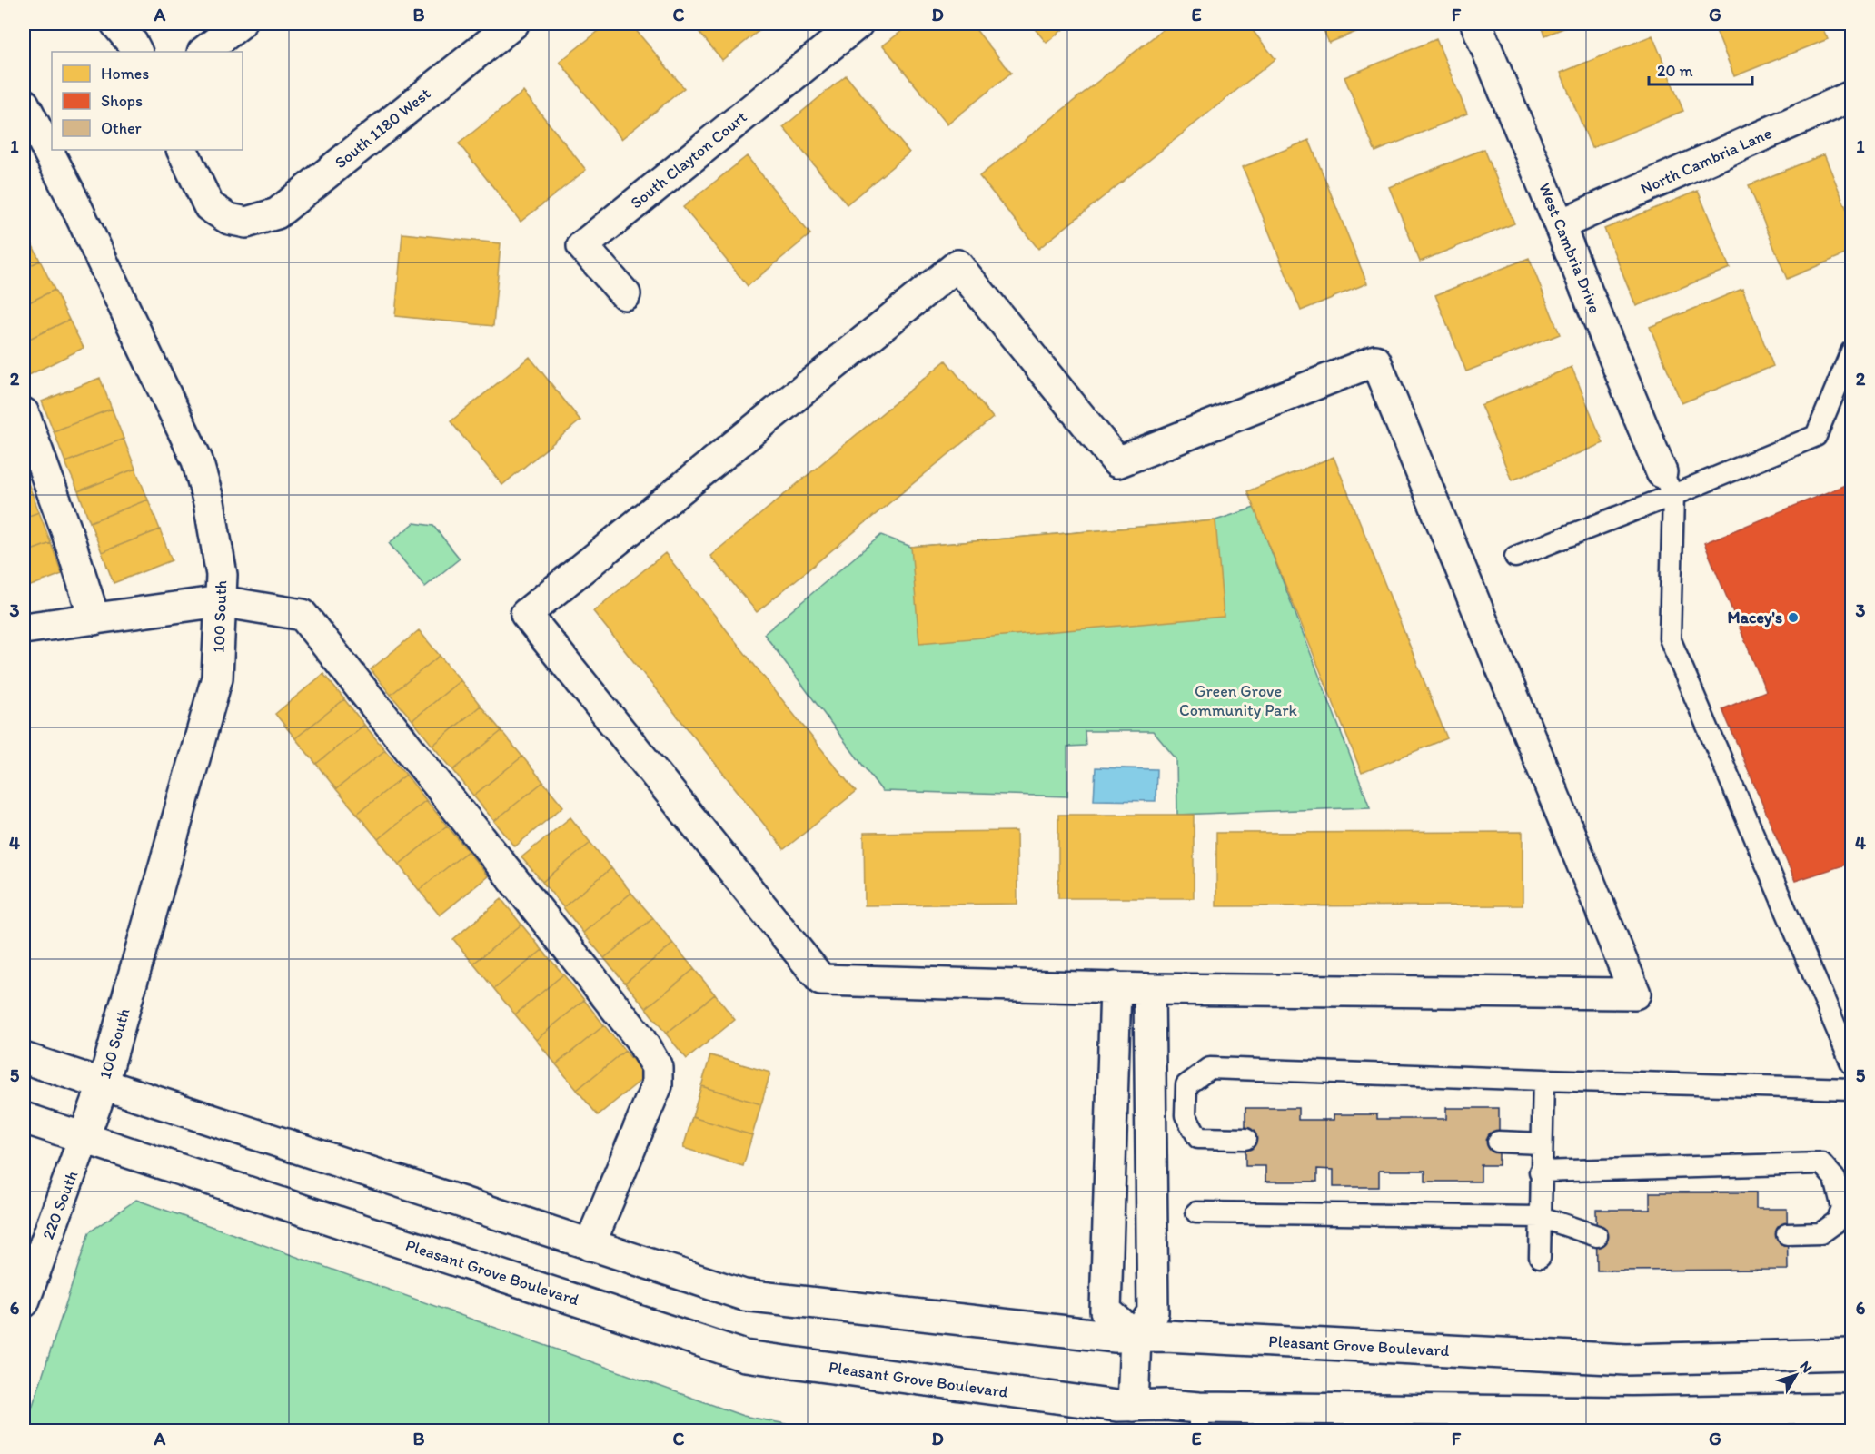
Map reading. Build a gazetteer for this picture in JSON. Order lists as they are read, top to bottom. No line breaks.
{"streets":{"street":["South 1180 West","South Clayton Court","North Cambria Lane","West Cambria Drive","100 South","220 South","Pleasant Grove Boulevard"]},"crossings":[["North Cambria Lane","West Cambria Drive"],["100 South","220 South"],["100 South","Pleasant Grove Boulevard"],["220 South","Pleasant Grove Boulevard"]],"parks":["Green Grove Community Park"],"places":["Macey's"],"legend":["Homes","Shops","Other"],"scale_bar":"20 m","north":"top right","grid":{"columns":["A","B","C","D","E","F","G"],"rows":["1","2","3","4","5","6"]}}
